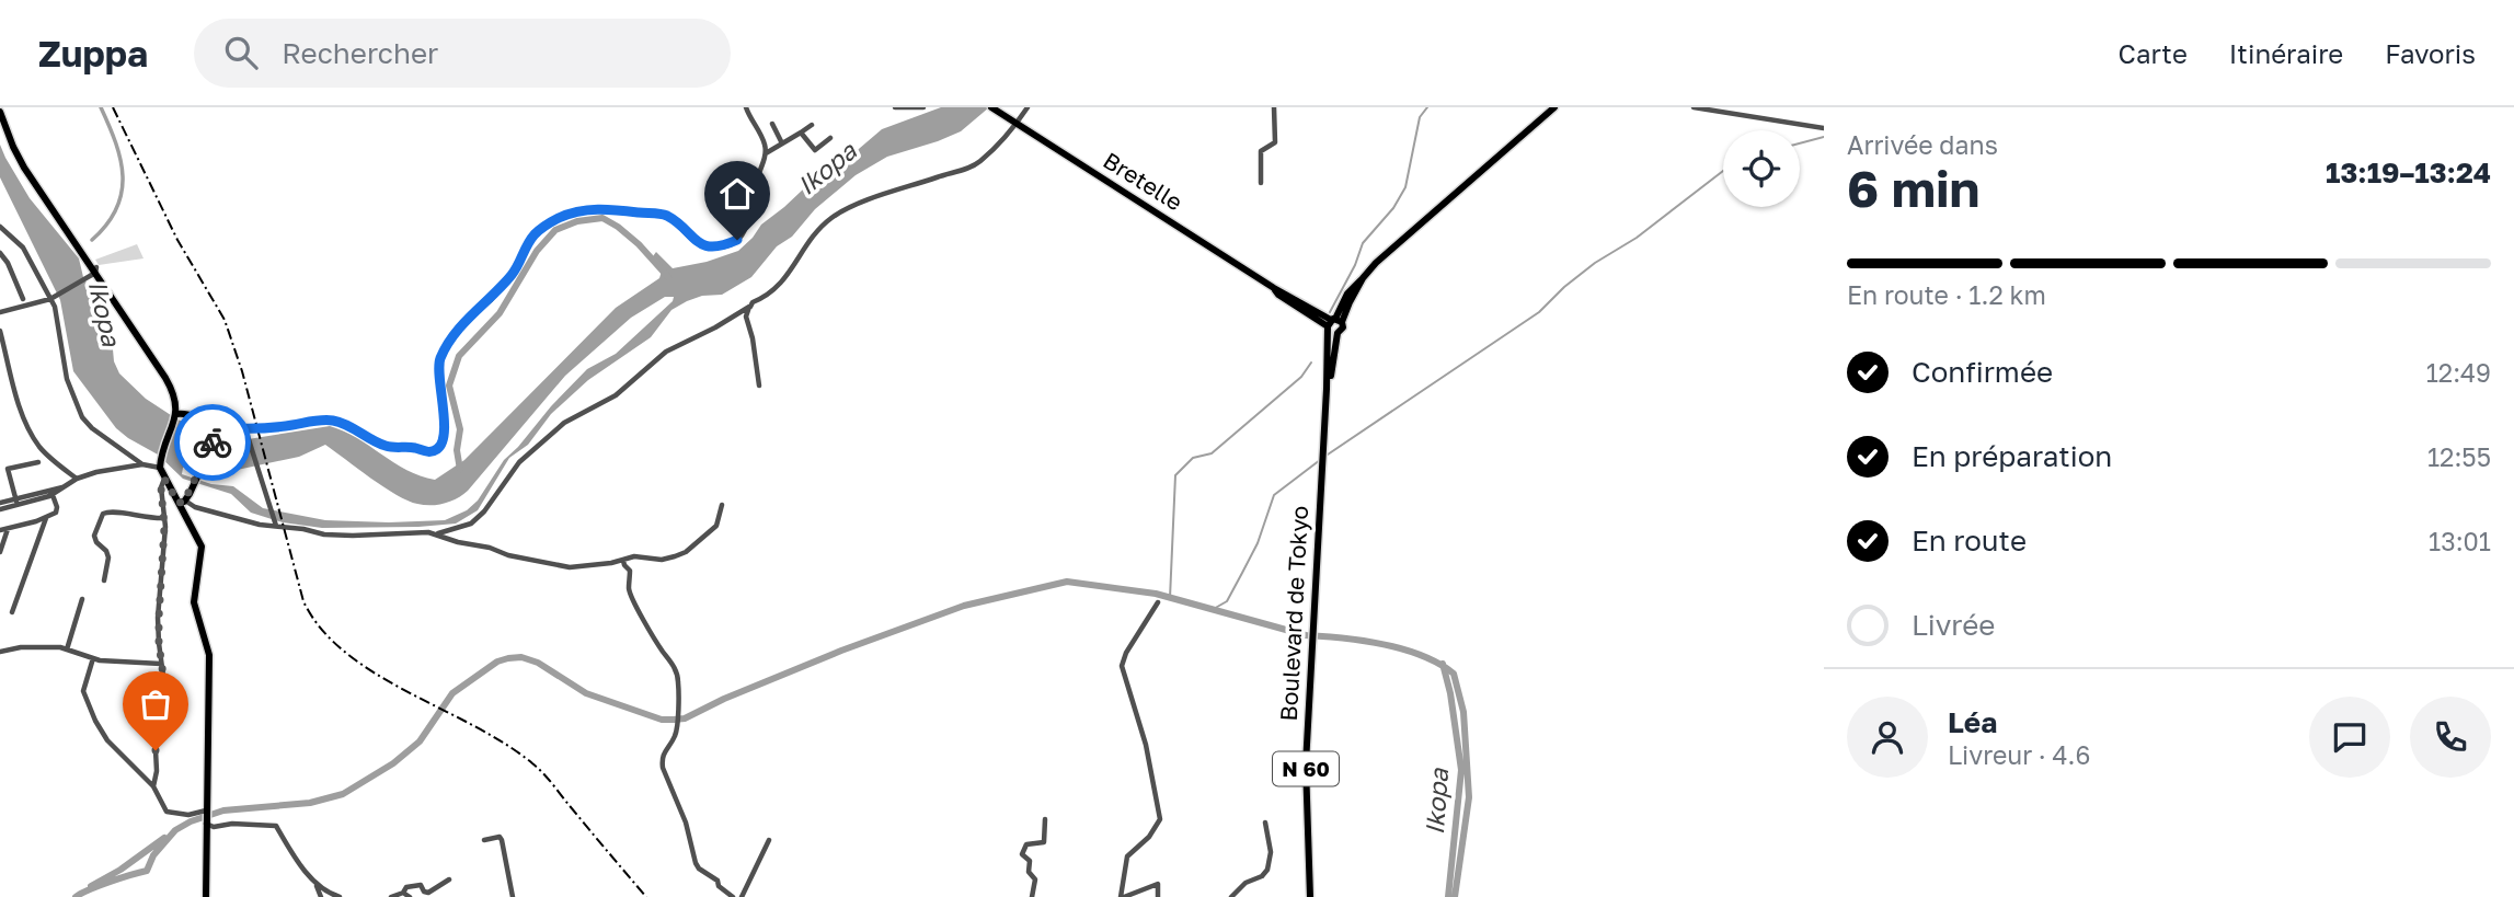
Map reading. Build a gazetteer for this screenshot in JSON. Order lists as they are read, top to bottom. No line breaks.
{"streets":{"main road":["Bretelle","Boulevard de Tokyo","N 60"]},"crossings":[["Bretelle","Boulevard de Tokyo"]],"water":["Ikopa"],"page":{"header":"Zuppa","search":"Rechercher","nav":["Carte","Itinéraire","Favoris"],"heading":["6 min","Arrivée dans","13:19–13:24"],"panel":["Léa","Livreur · 4.6"],"bar":"En route · 1.2 km","list":[["Confirmée","12:49"],["En préparation","12:55"],["En route","13:01"],"Livrée"]}}
